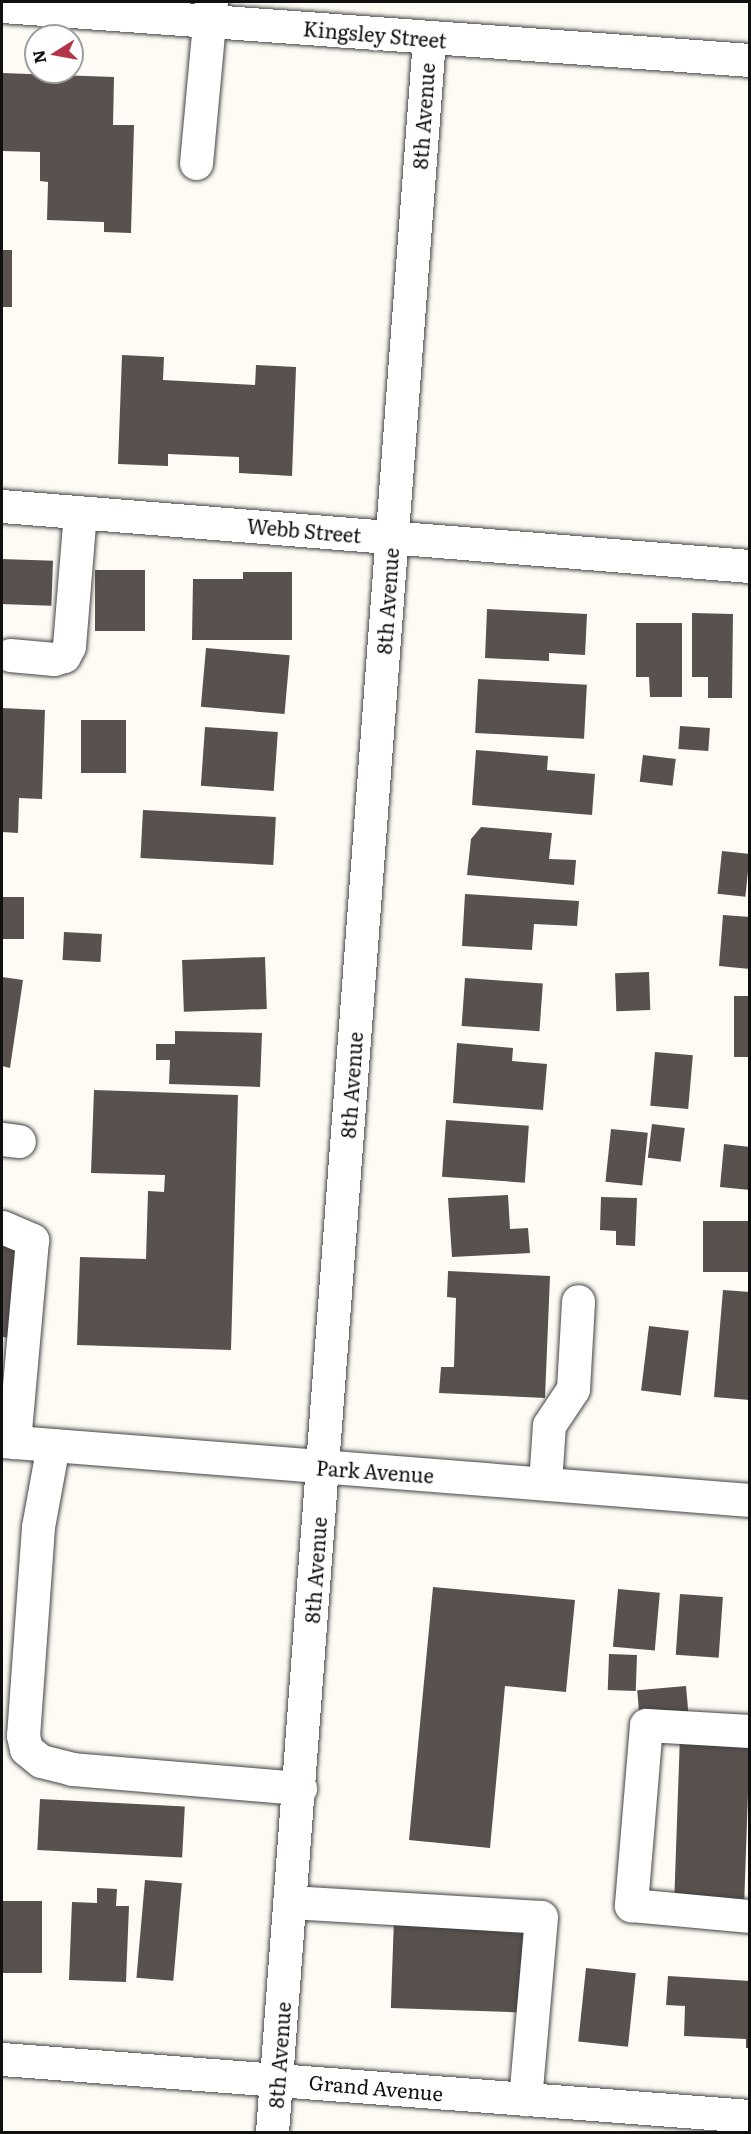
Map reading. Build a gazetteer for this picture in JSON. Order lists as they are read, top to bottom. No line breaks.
{"streets":{"street":["Kingsley Street","8th Avenue","Webb Street","Park Avenue","Grand Avenue"]},"crossings":[["Kingsley Street","8th Avenue"],["8th Avenue","Webb Street"],["8th Avenue","Park Avenue"],["8th Avenue","Grand Avenue"]],"north":"left"}
